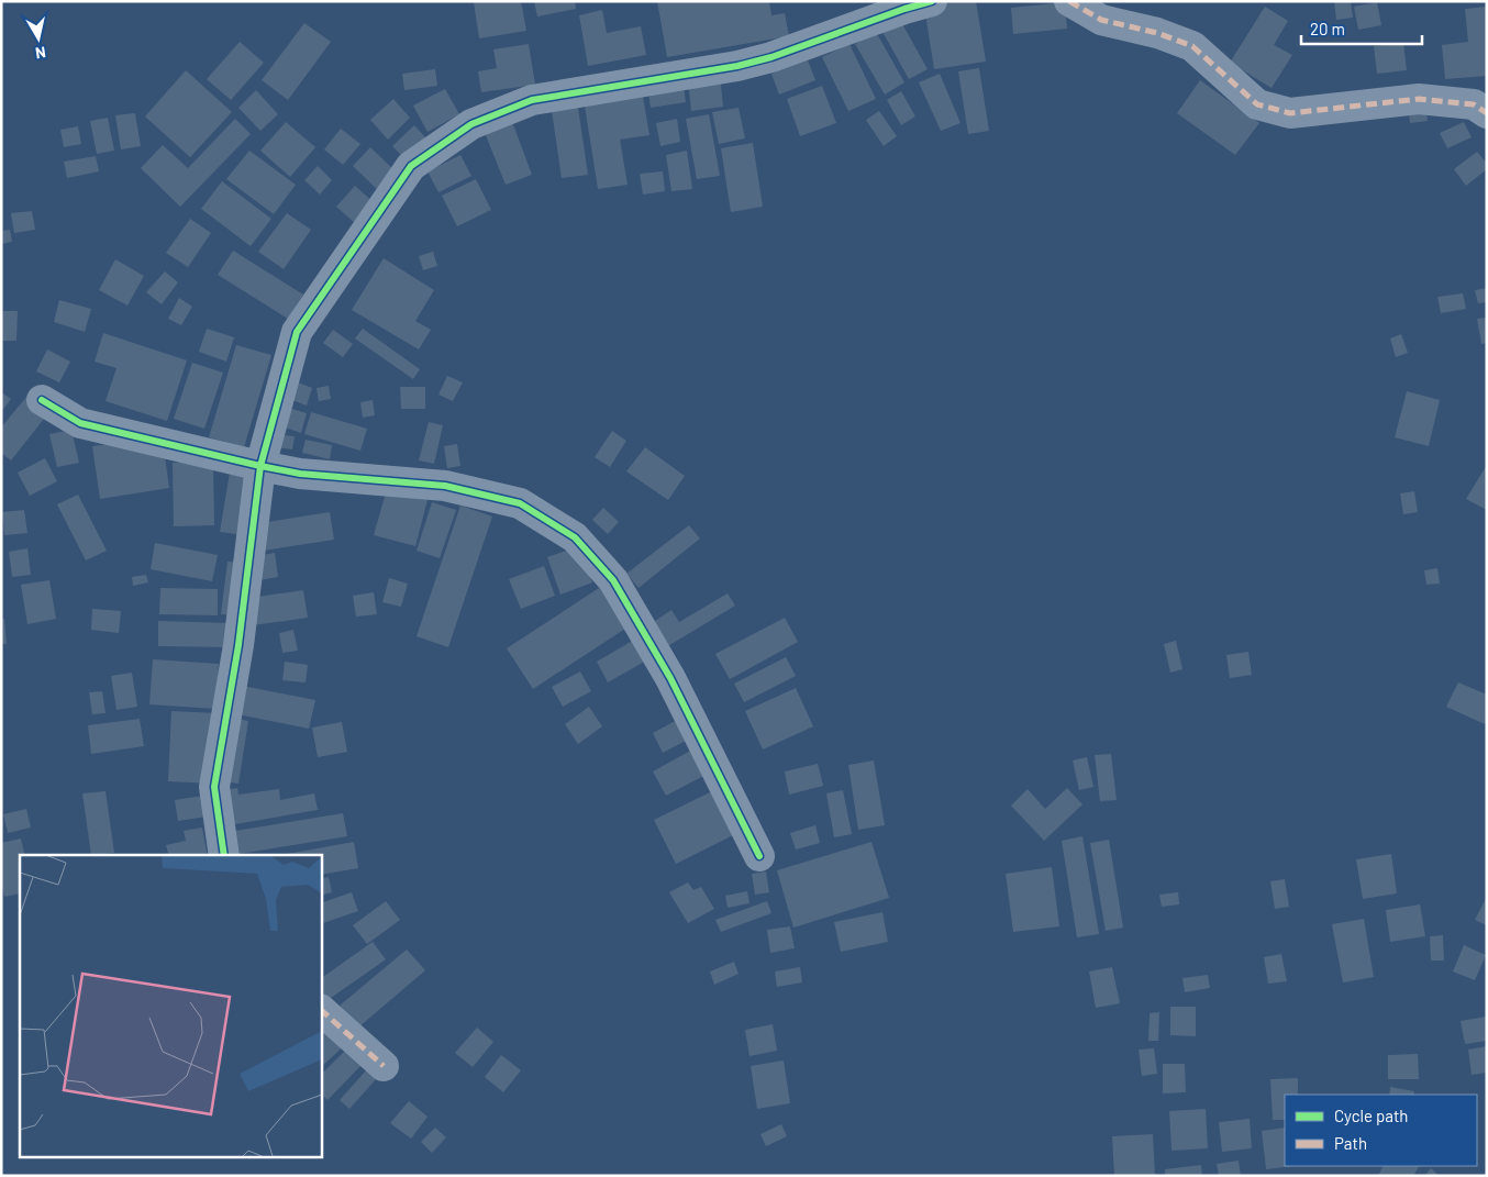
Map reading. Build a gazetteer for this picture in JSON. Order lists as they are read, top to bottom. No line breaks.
{"legend":["Cycle path","Path"],"scale_bar":"20 m","north":"bottom"}
